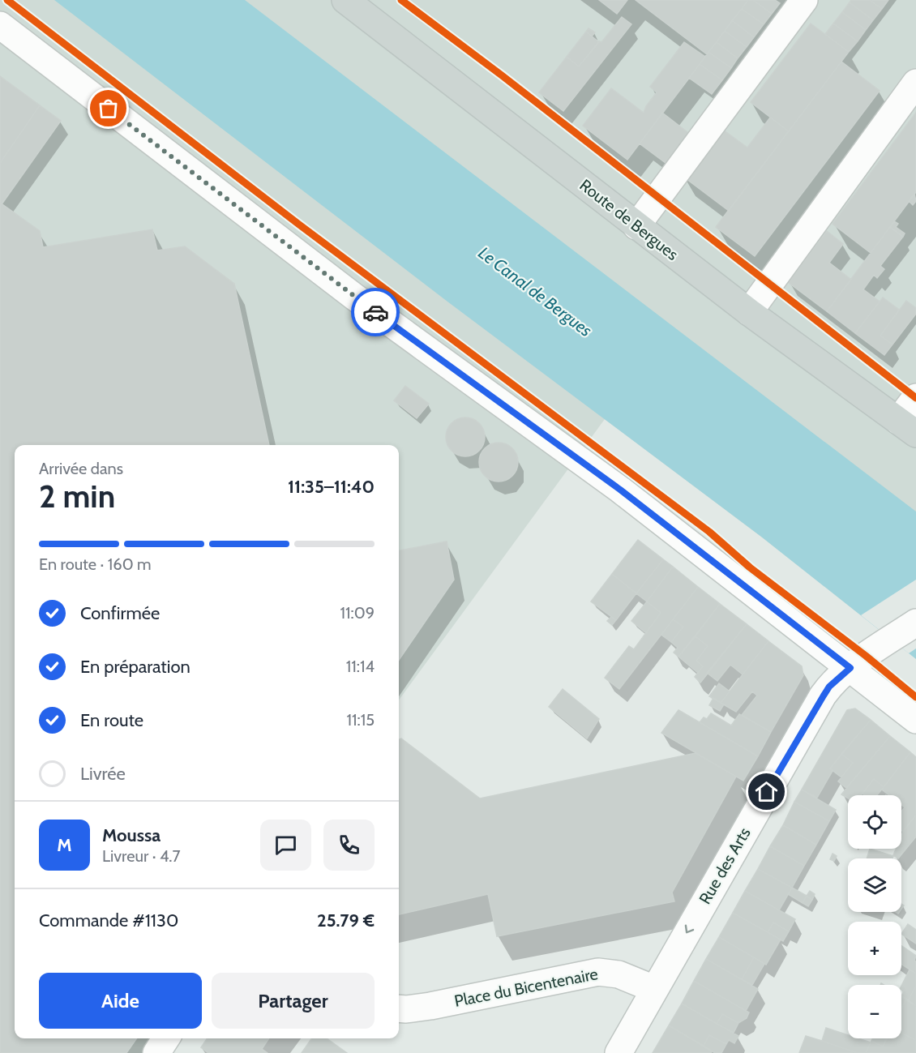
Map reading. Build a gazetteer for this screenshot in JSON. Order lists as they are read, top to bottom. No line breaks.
{"streets":{"main road":["Route de Bergues"],"street":["Rue des Arts","Place du Bicentenaire"]},"crossings":[["Rue des Arts","Place du Bicentenaire"]],"one_way":["Rue des Arts"],"water":["Le Canal de Bergues"],"page":{"heading":["2 min","Arrivée dans","11:35–11:40"],"panel":["Moussa","Livreur · 4.7","Commande #1130","25.79 €"],"bar":"En route · 160 m","list":[["Confirmée","11:09"],["En préparation","11:14"],["En route","11:15"],"Livrée"],"map_buttons":["+","−"],"round":"M","buttons":["Aide","Partager"]}}
